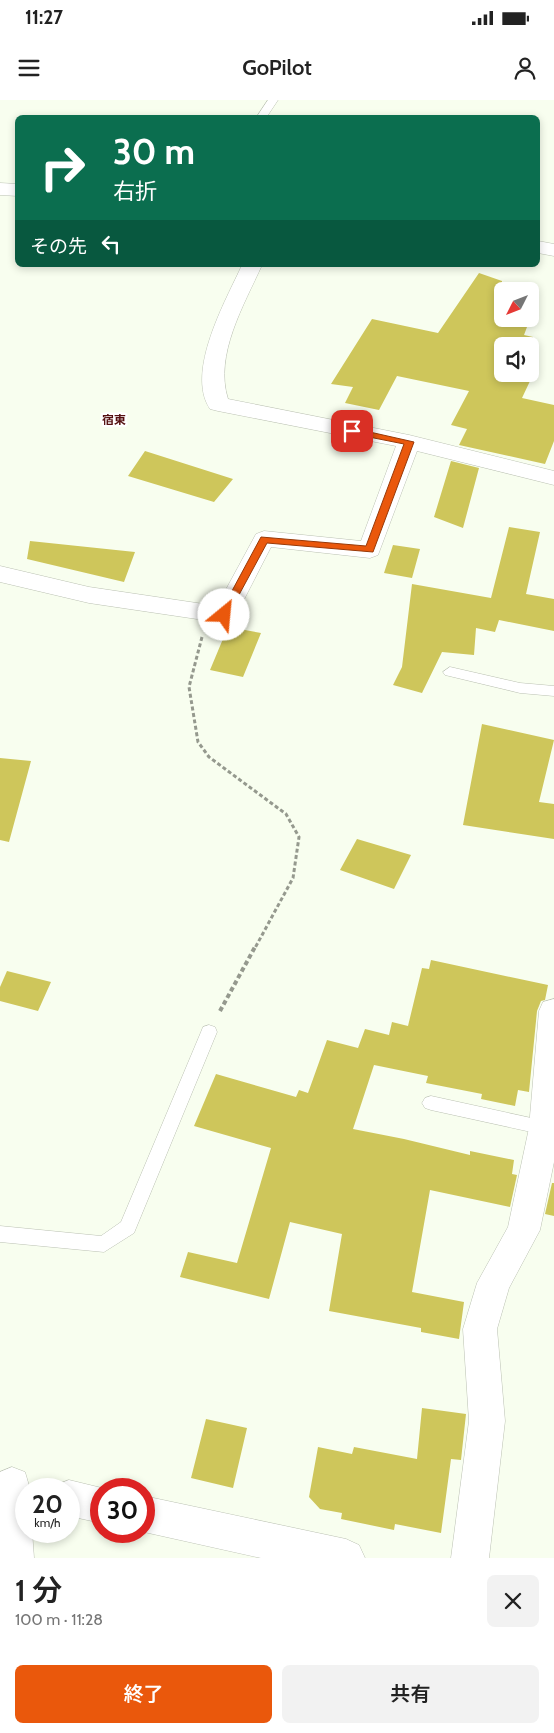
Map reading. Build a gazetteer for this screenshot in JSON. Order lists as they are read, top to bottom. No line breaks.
{"districts":["宿東"],"north":"bottom left","page":{"status":"11:27","header":"GoPilot","turn":["30 m","右折"],"then":"その先","speed":"20 km/h","limit":"30","heading":["1 分","100 m · 11:28"],"buttons":["終了","共有"]}}
